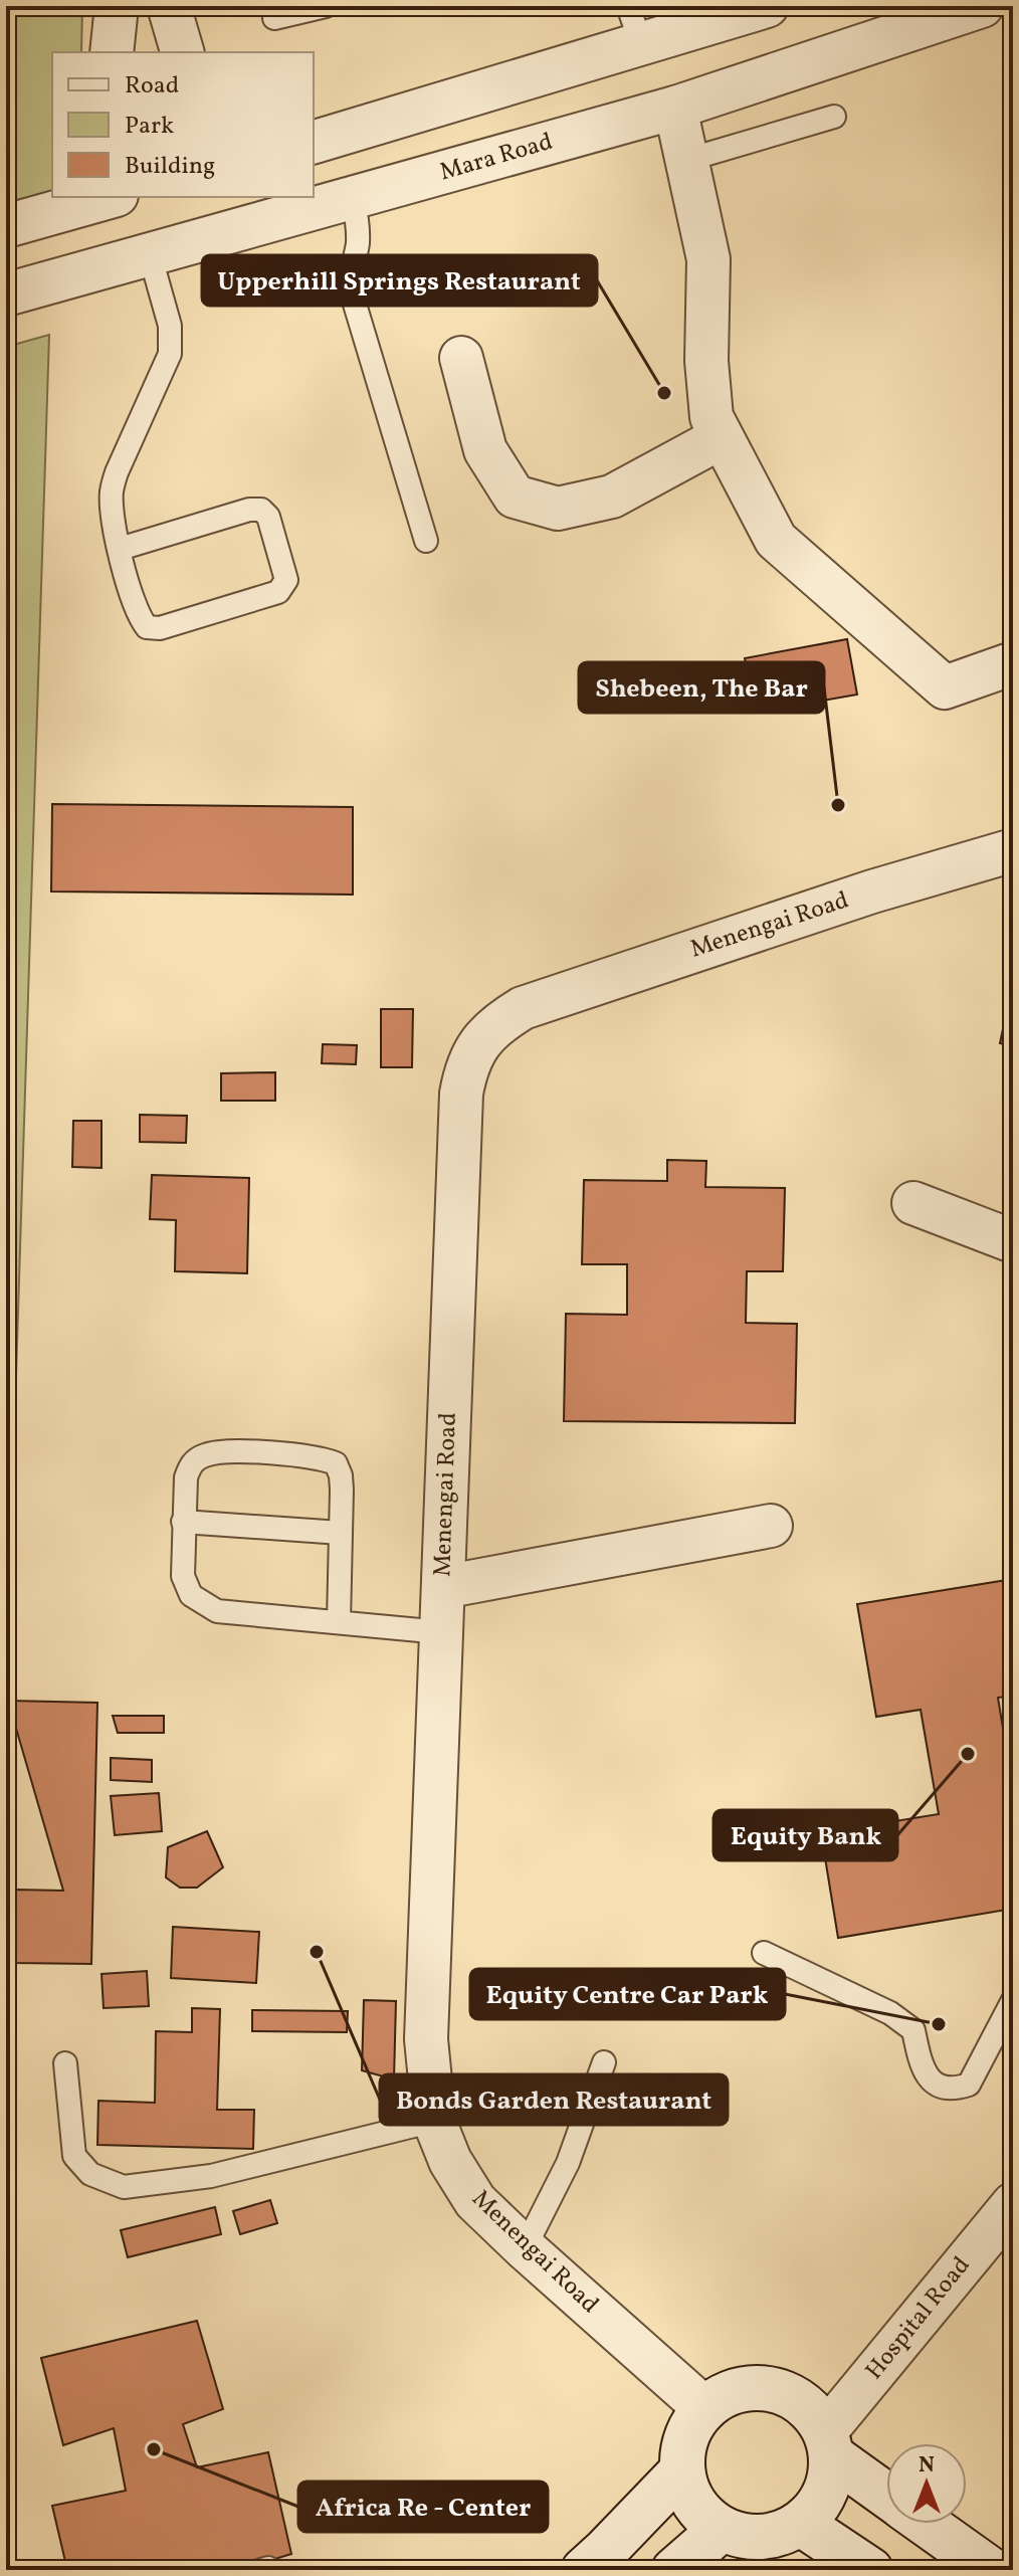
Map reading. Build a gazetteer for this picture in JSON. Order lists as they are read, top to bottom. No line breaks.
{"streets":{"street":["Mara Road","Menengai Road","Hospital Road"]},"crossings":[["Menengai Road","Hospital Road"]],"places":["Upperhill Springs Restaurant","Shebeen, The Bar","Equity Bank","Bonds Garden Restaurant","Equity Centre Car Park","Africa Re - Center"],"legend":["Road","Park","Building"],"north":"top"}
